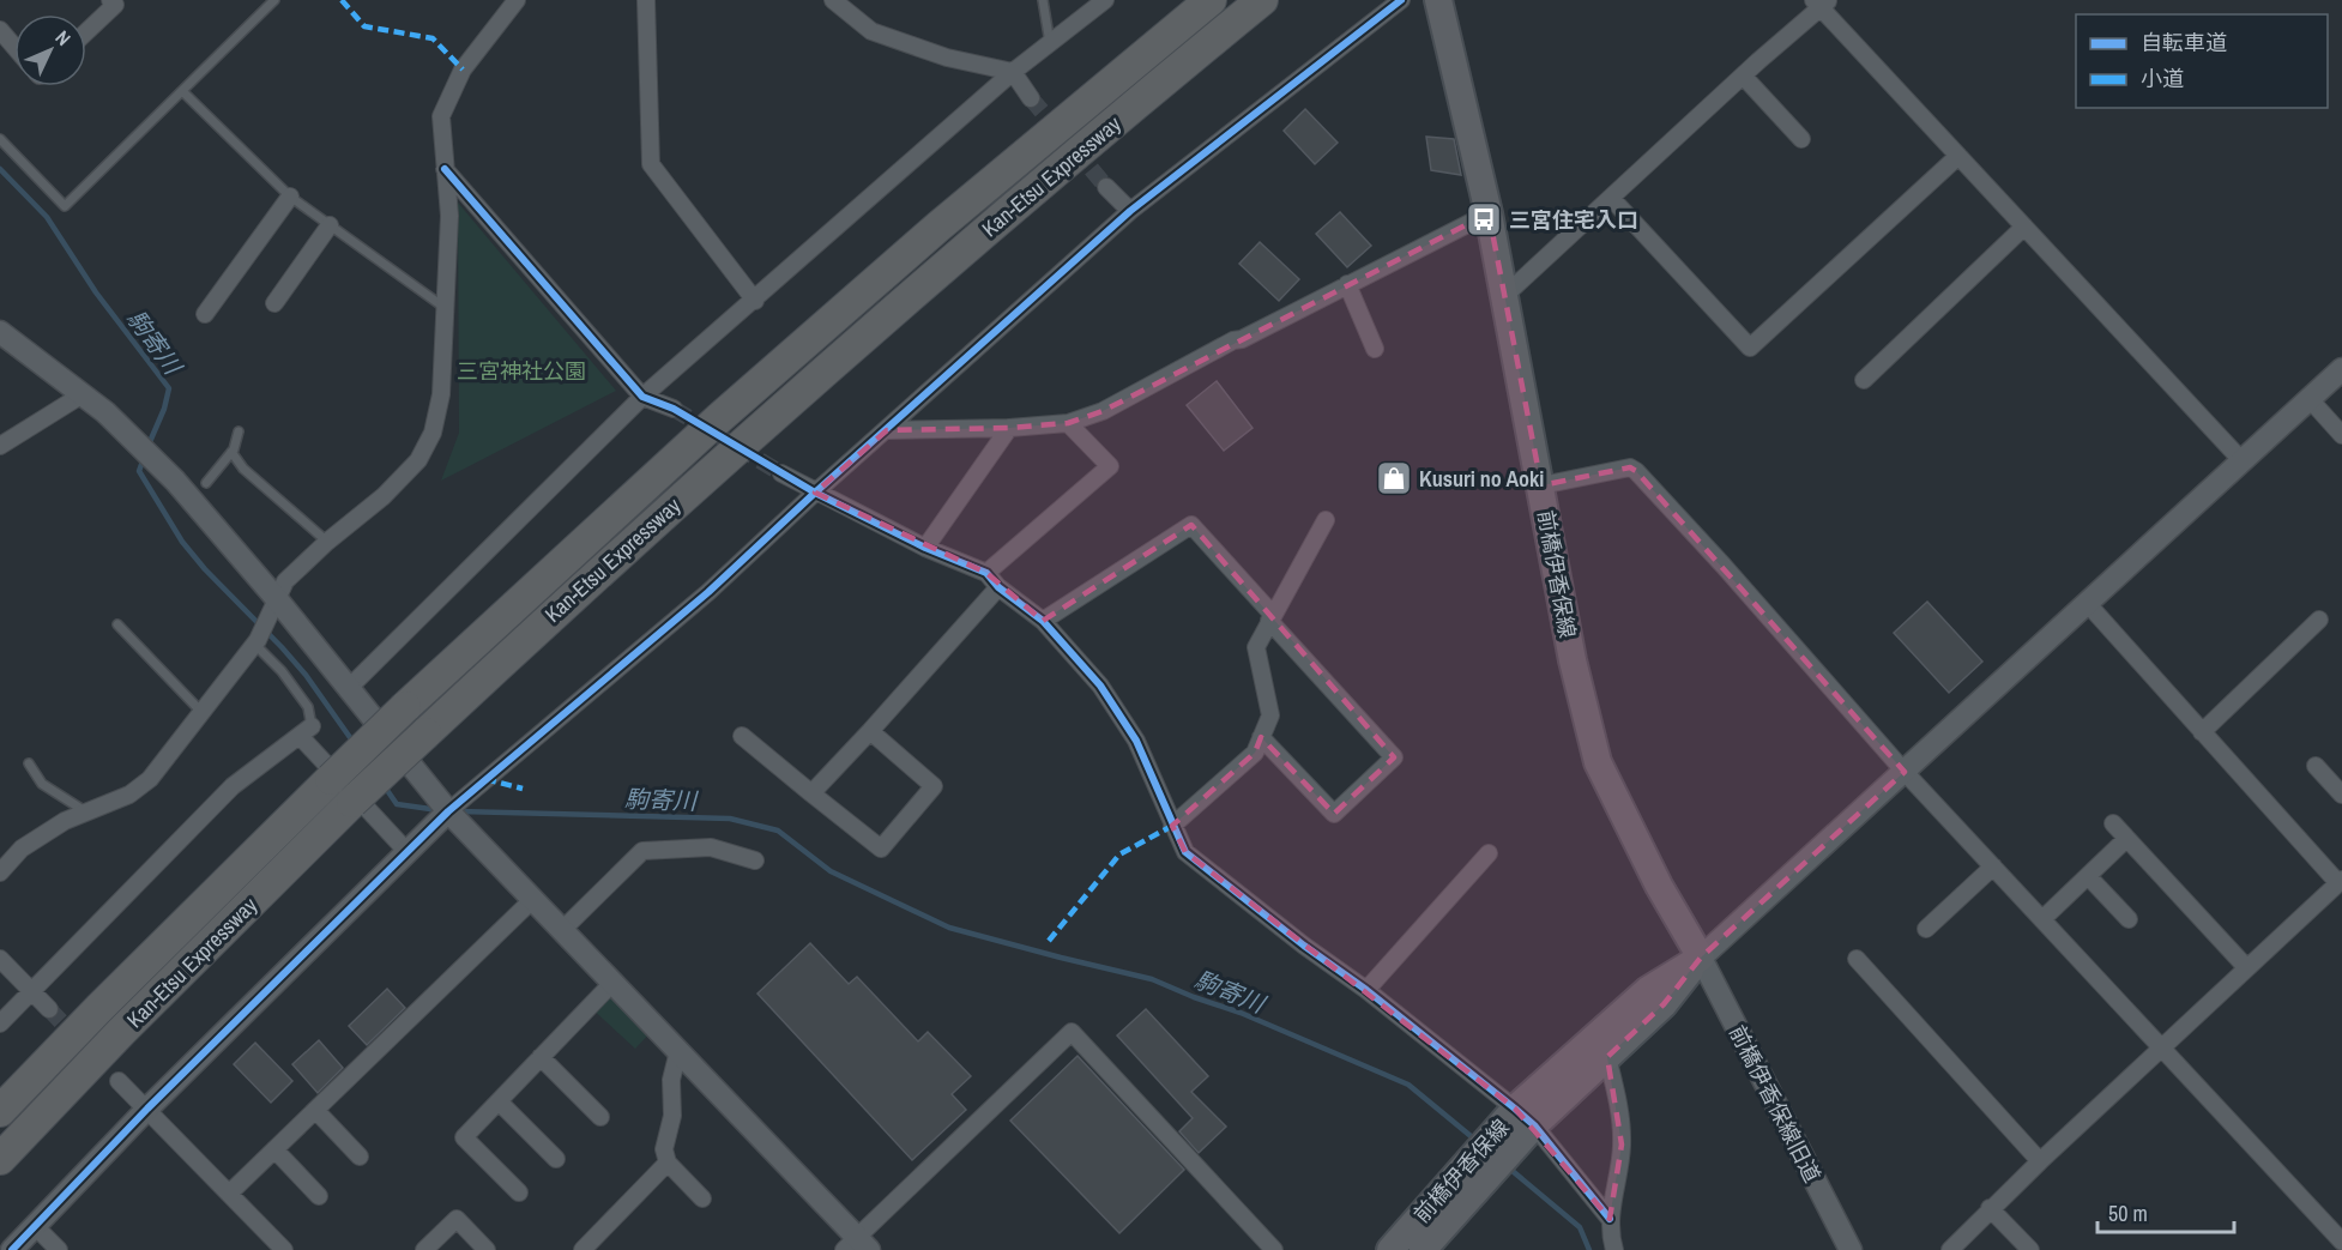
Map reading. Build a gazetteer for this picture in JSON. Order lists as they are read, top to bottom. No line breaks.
{"streets":{"highway":["Kan-Etsu Expressway"],"main road":["前橋伊香保線"],"street":["前橋伊香保線旧道"]},"crossings":[["前橋伊香保線","前橋伊香保線旧道"]],"water":["駒寄川"],"parks":["三宮神社公園"],"places":{"bus stop":["三宮住宅入口"],"shop":["Kusuri no Aoki"]},"legend":["自転車道","小道"],"scale_bar":"50 m","north":"top right"}
